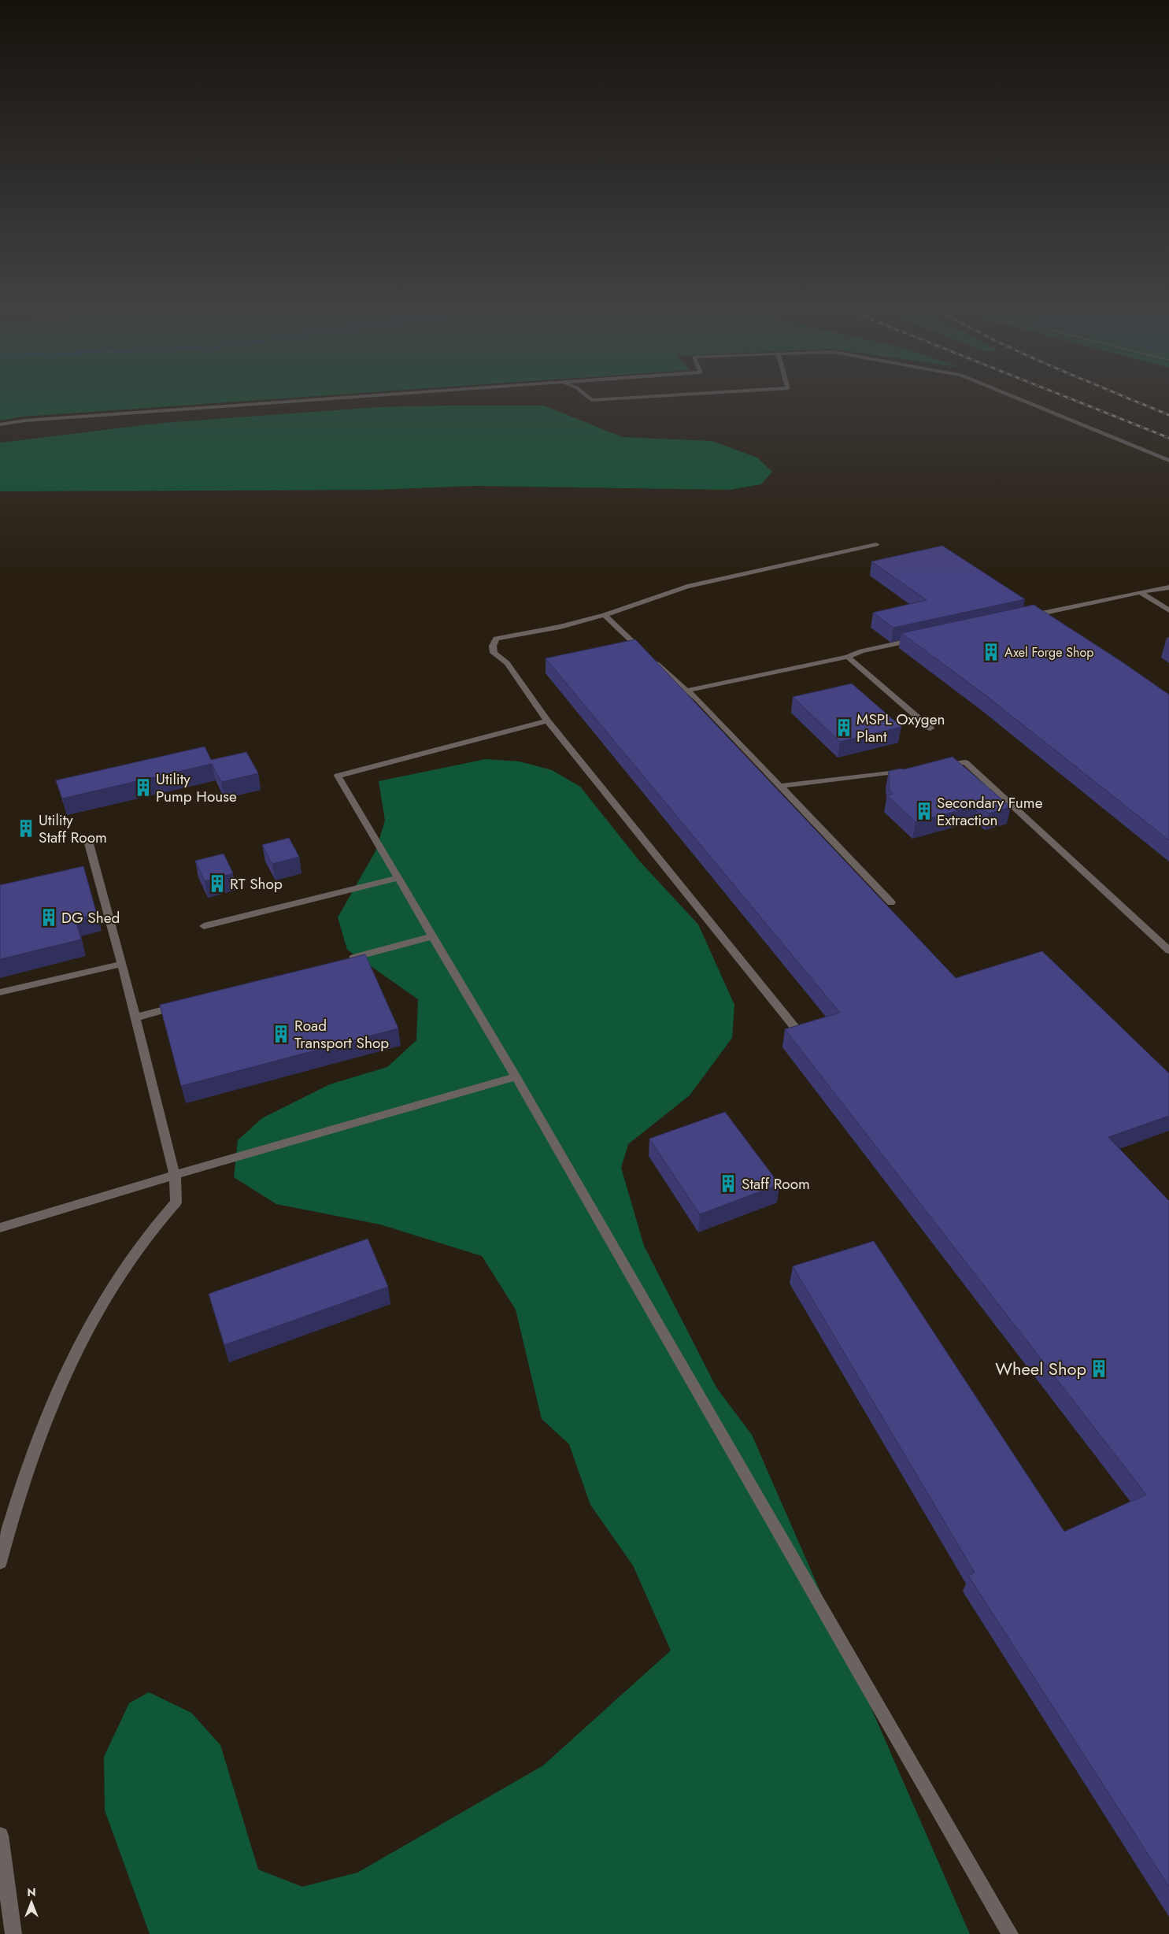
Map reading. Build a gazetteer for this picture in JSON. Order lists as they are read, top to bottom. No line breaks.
{"places":{"building":["Axel Forge Shop","MSPL Oxygen Plant","Utility Pump House","Secondary Fume Extraction","Utility Staff Room","RT Shop","DG Shed","Road Transport Shop","Staff Room","Wheel Shop"]},"north":"top"}
